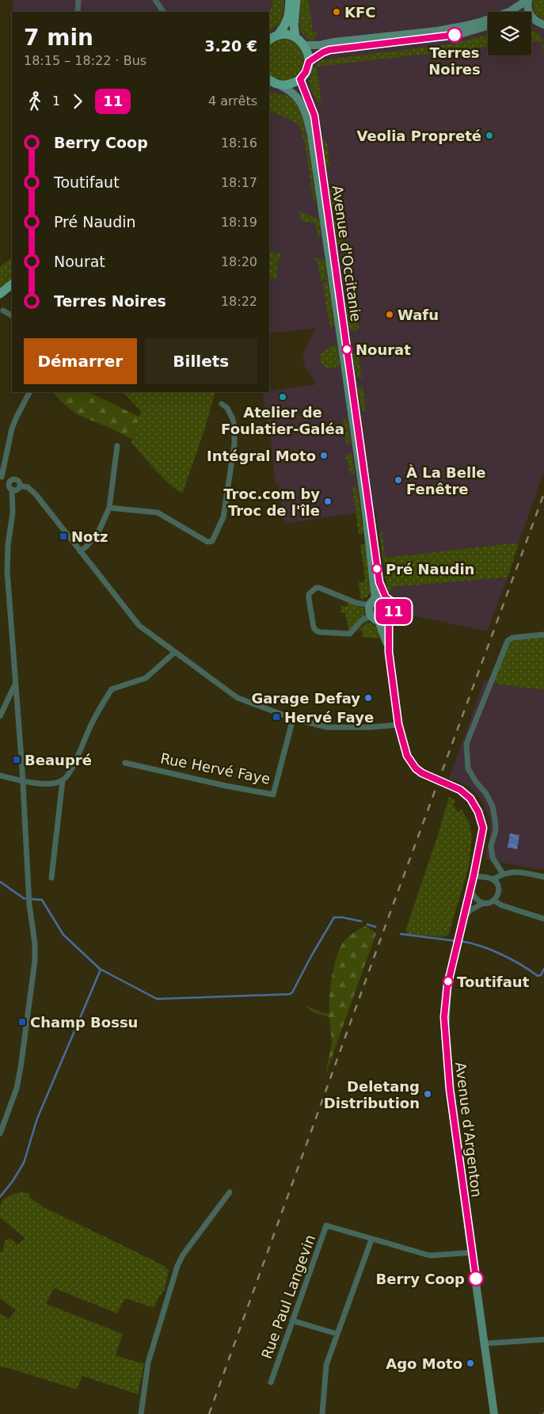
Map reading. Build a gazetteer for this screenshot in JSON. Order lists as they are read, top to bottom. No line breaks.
{"streets":{"main road":["Avenue d'Occitanie","Avenue d'Argenton"],"street":["Rue Hervé Faye","Rue Paul Langevin"]},"crossings":[["Avenue d'Occitanie","Avenue d'Argenton"],["Avenue d'Argenton","Rue Paul Langevin"]],"places":{"other":["KFC","Terres Noires","Veolia Propreté","Wafu","Nourat","Atelier de Foulatier-Galéa","Intégral Moto","À La Belle Fenêtre","Troc.com by Troc de l'île","Pré Naudin","Garage Defay","Toutifaut","Deletang Distribution","Berry Coop","Ago Moto"],"transit":["Notz","Hervé Faye","Beaupré","Champ Bossu"]},"lines":["bus line 11"],"page":{"on_map":"11","heading":["7 min","18:15 – 18:22 · Bus","3.20 €"],"legs":["1","11","4 arrêts"],"list":[{"name":"Berry Coop","value":"18:16"},{"name":"Toutifaut","value":"18:17"},{"name":"Pré Naudin","value":"18:19"},{"name":"Nourat","value":"18:20"},{"name":"Terres Noires","value":"18:22"}],"buttons":["Démarrer","Billets"]}}
